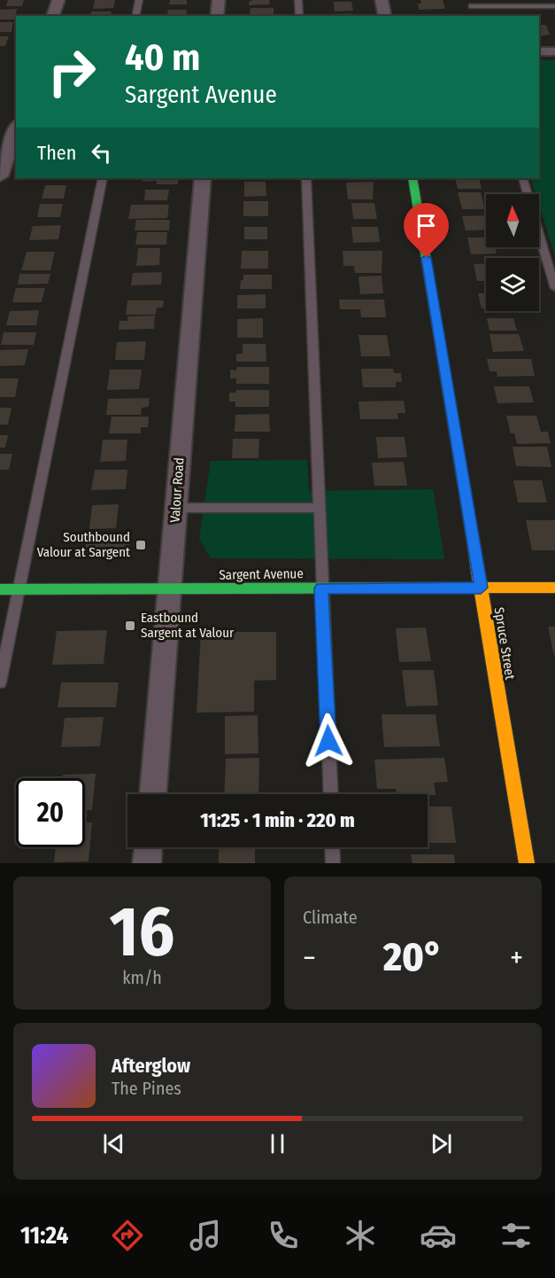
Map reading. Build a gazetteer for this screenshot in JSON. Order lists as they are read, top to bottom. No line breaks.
{"streets":{"street":["Valour Road","Sargent Avenue","Spruce Street"]},"crossings":[["Valour Road","Sargent Avenue"],["Sargent Avenue","Spruce Street"]],"places":{"transit":["Southbound Valour at Sargent","Eastbound Sargent at Valour"]},"north":"top","page":{"turn":["40 m","Sargent Avenue"],"then":"Then","limit":"20","trip":"11:25 · 1 min · 220 m","tile":[["16","km/h"],"Climate"],"heat":["−","20°","+"],"song":["Afterglow","The Pines"],"tabs":"11:24"}}
